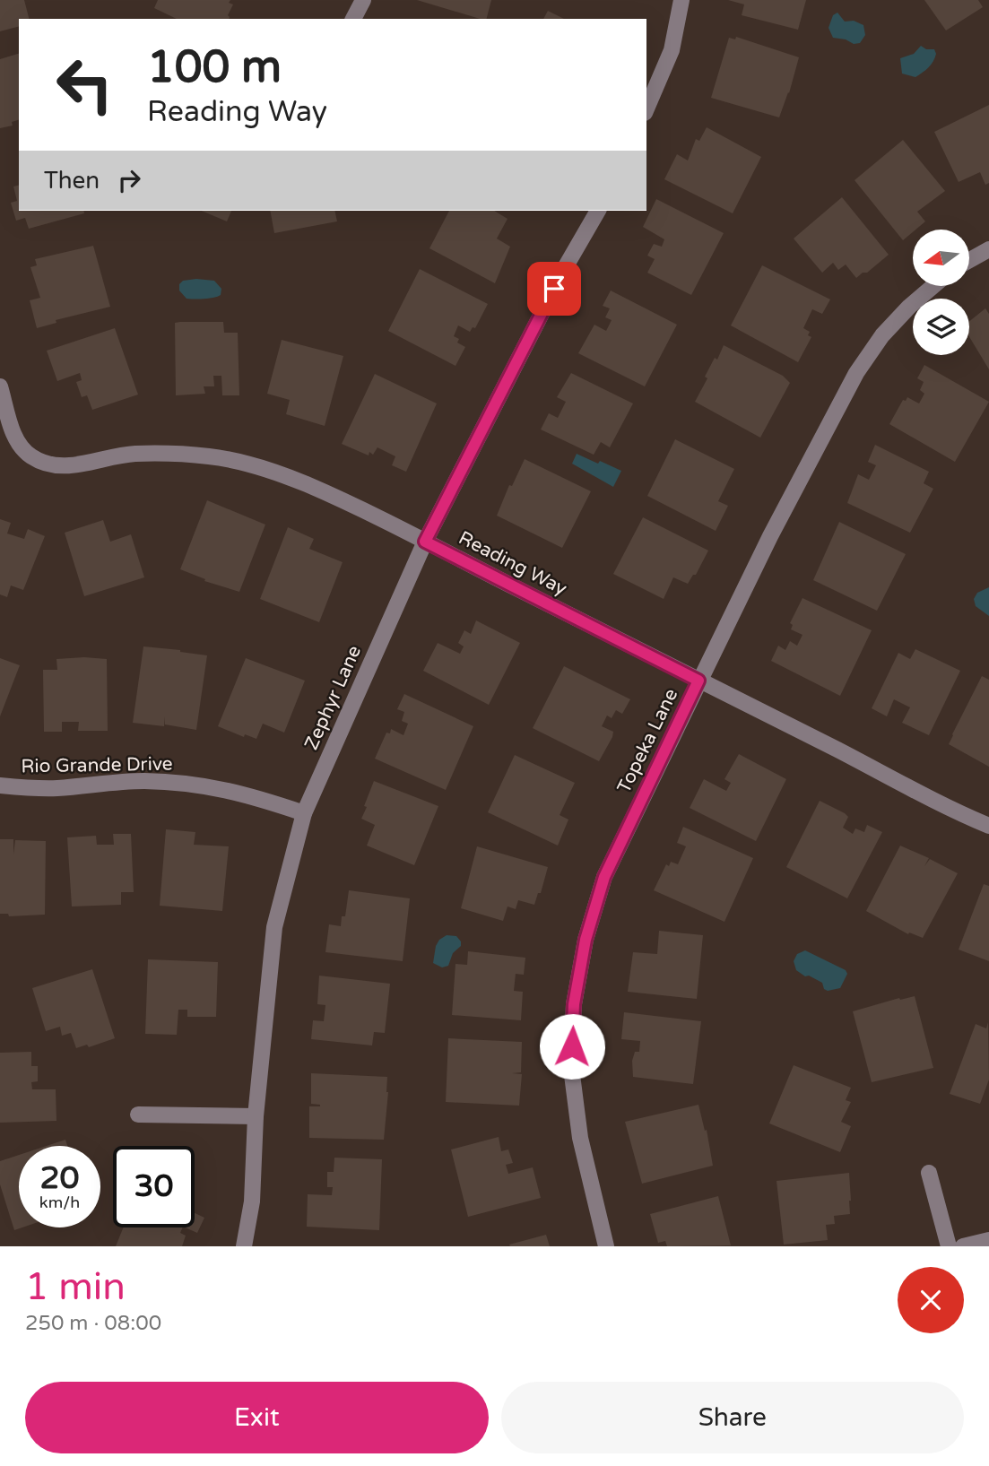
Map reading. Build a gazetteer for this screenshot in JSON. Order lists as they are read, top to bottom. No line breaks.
{"streets":{"street":["Reading Way","Zephyr Lane","Topeka Lane","Rio Grande Drive"]},"crossings":[["Reading Way","Zephyr Lane"],["Reading Way","Topeka Lane"],["Zephyr Lane","Rio Grande Drive"]],"north":"left","page":{"turn":["100 m","Reading Way"],"then":"Then","speed":"20 km/h","limit":"30","heading":["1 min","250 m · 08:00"],"buttons":["Exit","Share"]}}
